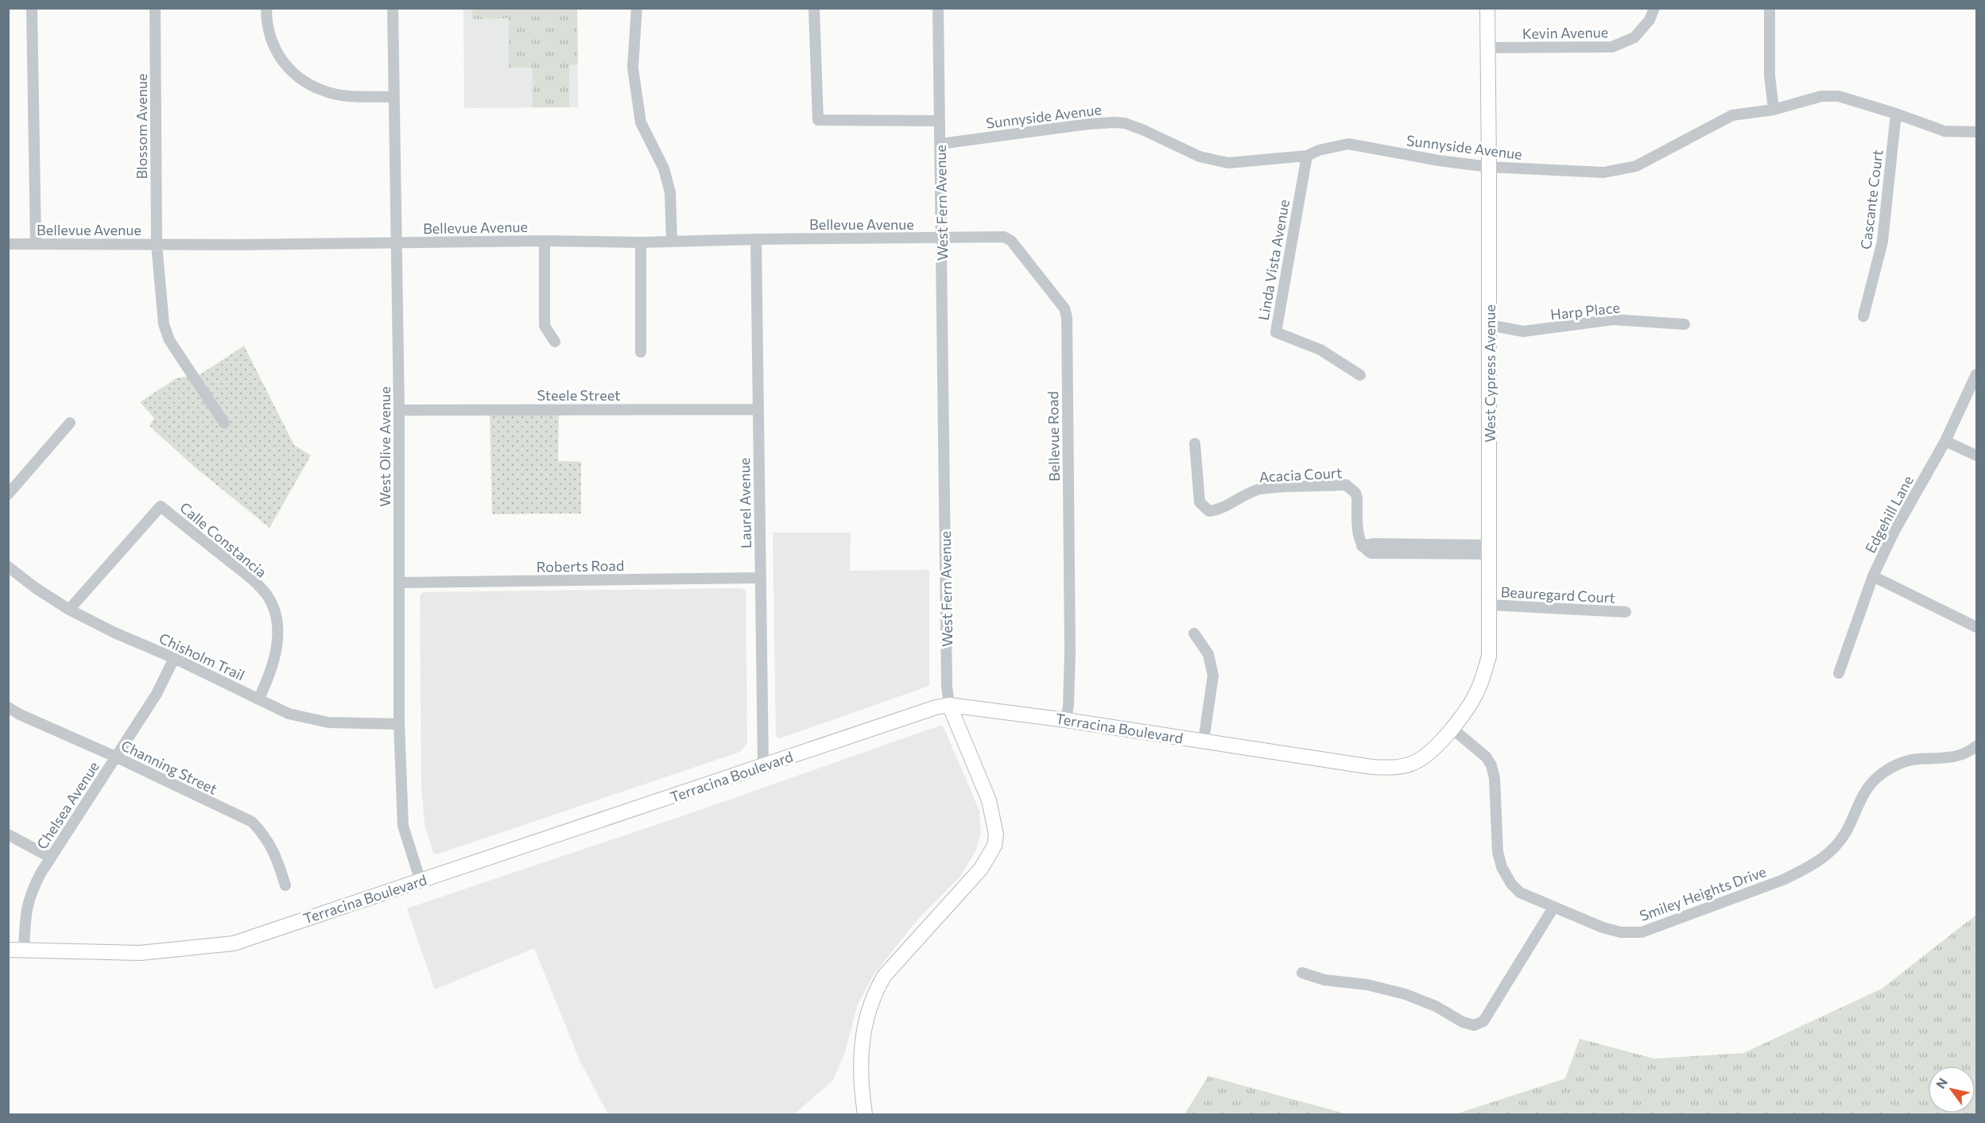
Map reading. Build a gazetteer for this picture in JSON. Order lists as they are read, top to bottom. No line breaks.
{"streets":{"main road":["West Fern Avenue","West Cypress Avenue","Terracina Boulevard"],"street":["Kevin Avenue","Sunnyside Avenue","Blossom Avenue","Cascante Court","Bellevue Avenue","Linda Vista Avenue","Harp Place","Steele Street","Bellevue Road","West Olive Avenue","Acacia Court","Laurel Avenue","Edgehill Lane","Calle Constancia","Roberts Road","Beauregard Court","Chisholm Trail","Channing Street","Chelsea Avenue","Smiley Heights Drive"]},"crossings":[["Kevin Avenue","West Cypress Avenue"],["Sunnyside Avenue","Cascante Court"],["Sunnyside Avenue","West Fern Avenue"],["Sunnyside Avenue","Linda Vista Avenue"],["Sunnyside Avenue","West Cypress Avenue"],["Blossom Avenue","Bellevue Avenue"],["West Fern Avenue","Bellevue Avenue"],["West Fern Avenue","Bellevue Road"],["West Fern Avenue","Terracina Boulevard"],["Bellevue Avenue","Bellevue Road"],["Bellevue Avenue","West Olive Avenue"],["Bellevue Avenue","Laurel Avenue"],["Harp Place","West Cypress Avenue"],["West Cypress Avenue","Acacia Court"],["West Cypress Avenue","Beauregard Court"],["West Cypress Avenue","Terracina Boulevard"],["West Cypress Avenue","Smiley Heights Drive"],["Steele Street","West Olive Avenue"],["Steele Street","Laurel Avenue"],["Bellevue Road","Terracina Boulevard"],["West Olive Avenue","Roberts Road"],["West Olive Avenue","Chisholm Trail"],["West Olive Avenue","Terracina Boulevard"],["Laurel Avenue","Roberts Road"],["Laurel Avenue","Terracina Boulevard"],["Calle Constancia","Chisholm Trail"],["Chisholm Trail","Chelsea Avenue"],["Terracina Boulevard","Chelsea Avenue"],["Terracina Boulevard","Smiley Heights Drive"],["Channing Street","Chelsea Avenue"]],"north":"top left"}
